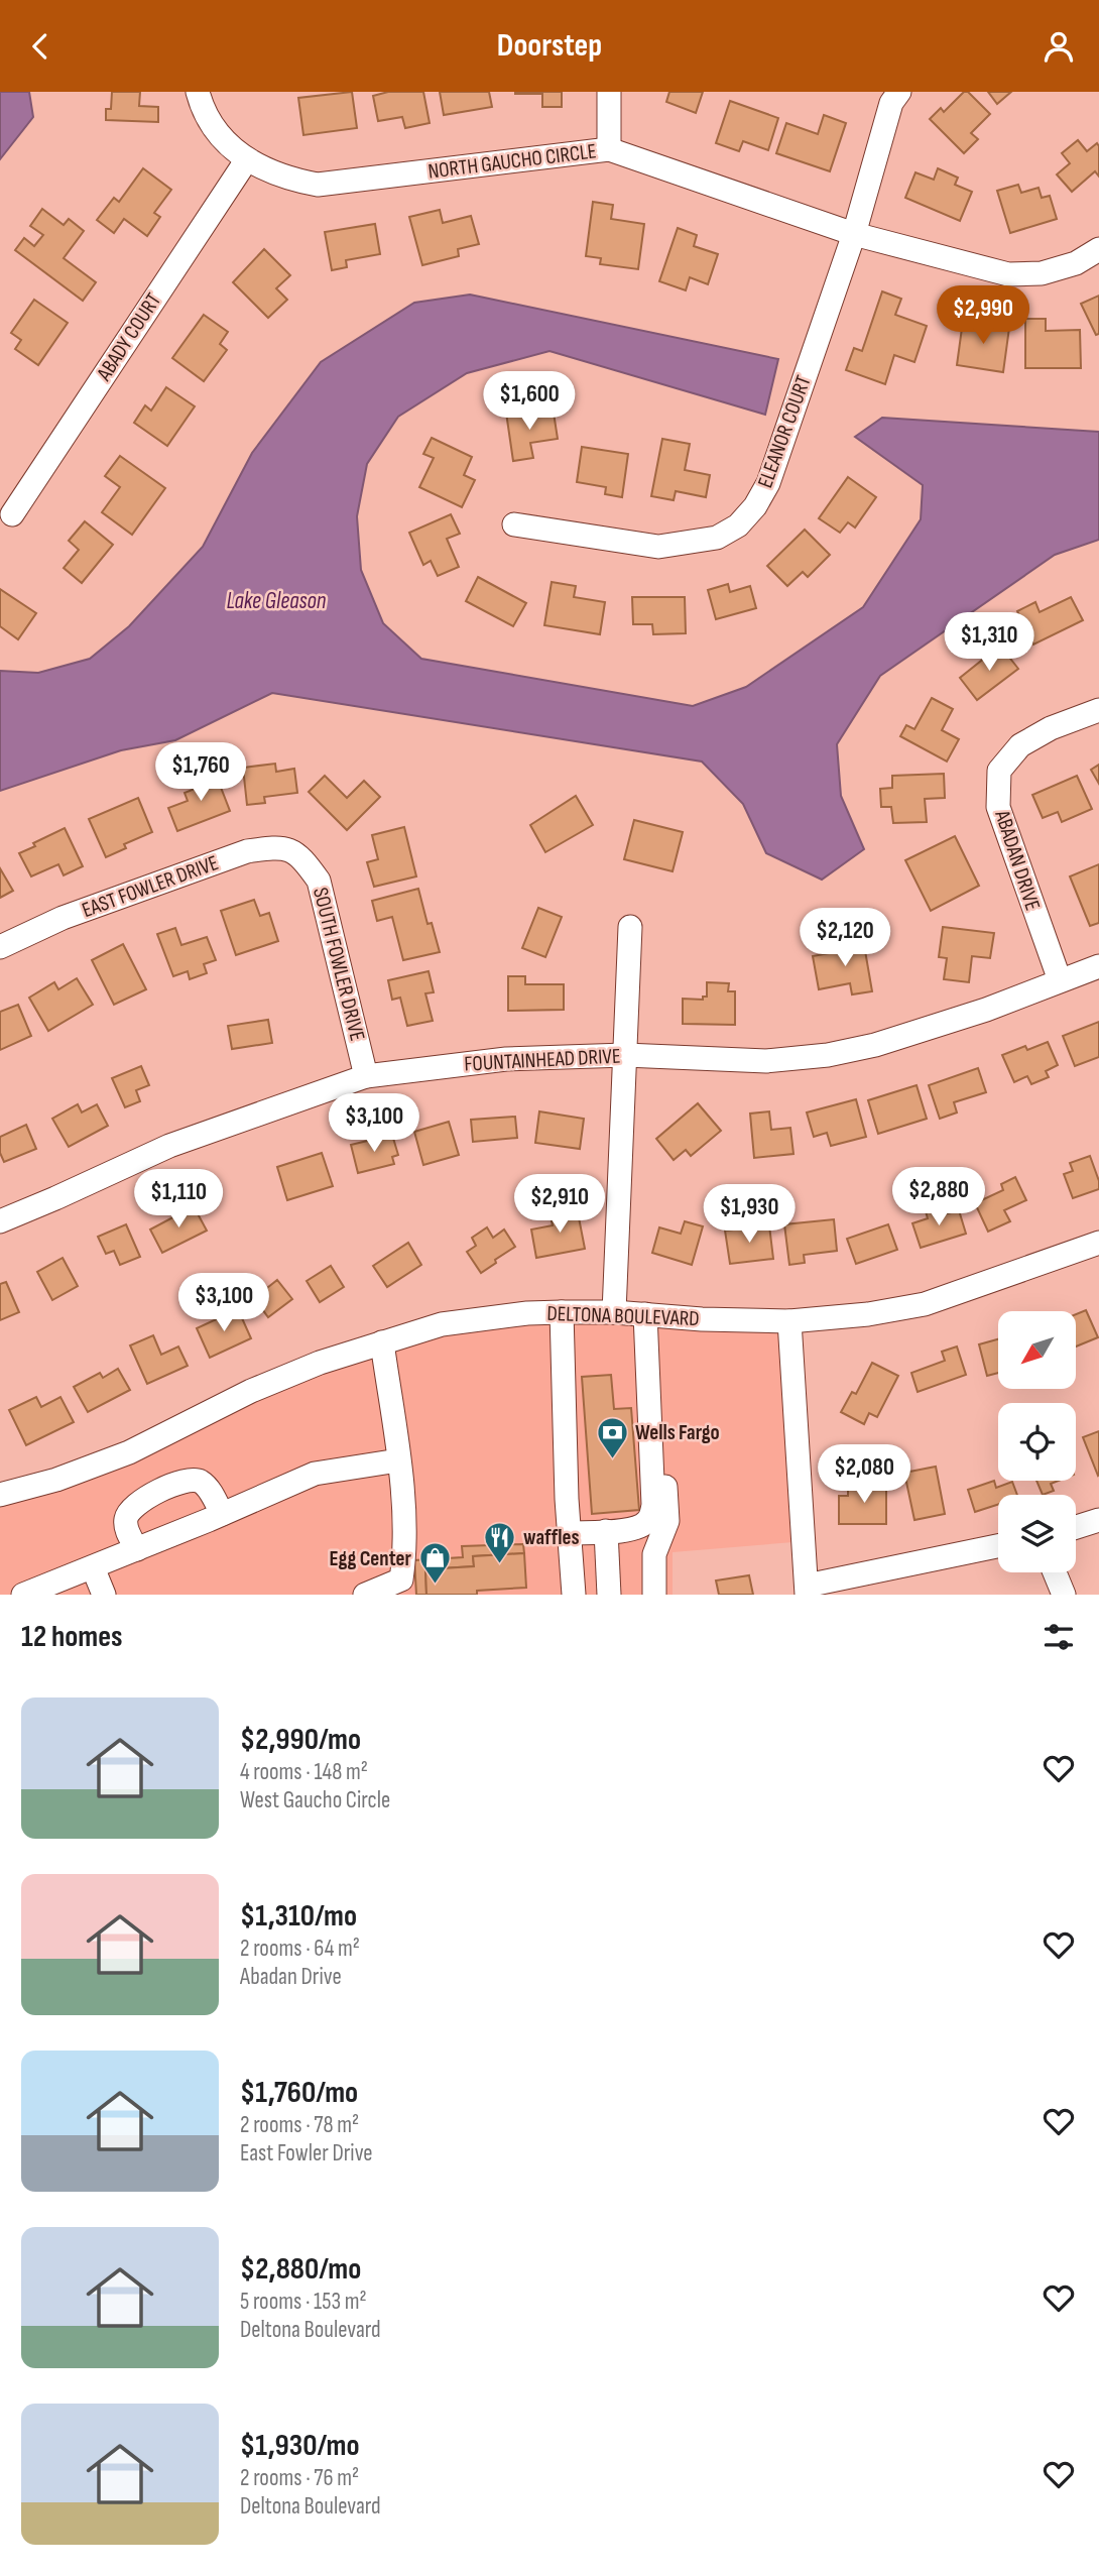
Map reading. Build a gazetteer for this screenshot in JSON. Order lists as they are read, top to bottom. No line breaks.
{"streets":{"street":["NORTH GAUCHO CIRCLE","ABADY COURT","ELEANOR COURT","ABADAN DRIVE","EAST FOWLER DRIVE","SOUTH FOWLER DRIVE","FOUNTAINHEAD DRIVE","DELTONA BOULEVARD"]},"crossings":[["NORTH GAUCHO CIRCLE","ABADY COURT"],["NORTH GAUCHO CIRCLE","ELEANOR COURT"],["ABADAN DRIVE","FOUNTAINHEAD DRIVE"],["EAST FOWLER DRIVE","SOUTH FOWLER DRIVE"],["SOUTH FOWLER DRIVE","FOUNTAINHEAD DRIVE"]],"water":["Lake Gleason"],"places":{"bank":["Wells Fargo"],"restaurant":["waffles"],"shop":["Egg Center"]},"north":"bottom left","page":{"header":"Doorstep","price":["$2,990","$1,600","$1,310","$1,760","$2,120","$3,100","$2,880","$1,110","$2,910","$1,930","$3,100","$2,080"],"heading":"12 homes","list":[{"name":"$2,990/mo","note":"4 rooms · 148 m² · West Gaucho Circle"},{"name":"$1,310/mo","note":"2 rooms · 64 m² · Abadan Drive"},{"name":"$1,760/mo","note":"2 rooms · 78 m² · East Fowler Drive"},{"name":"$2,880/mo","note":"5 rooms · 153 m² · Deltona Boulevard"},{"name":"$1,930/mo","note":"2 rooms · 76 m² · Deltona Boulevard"}]}}
